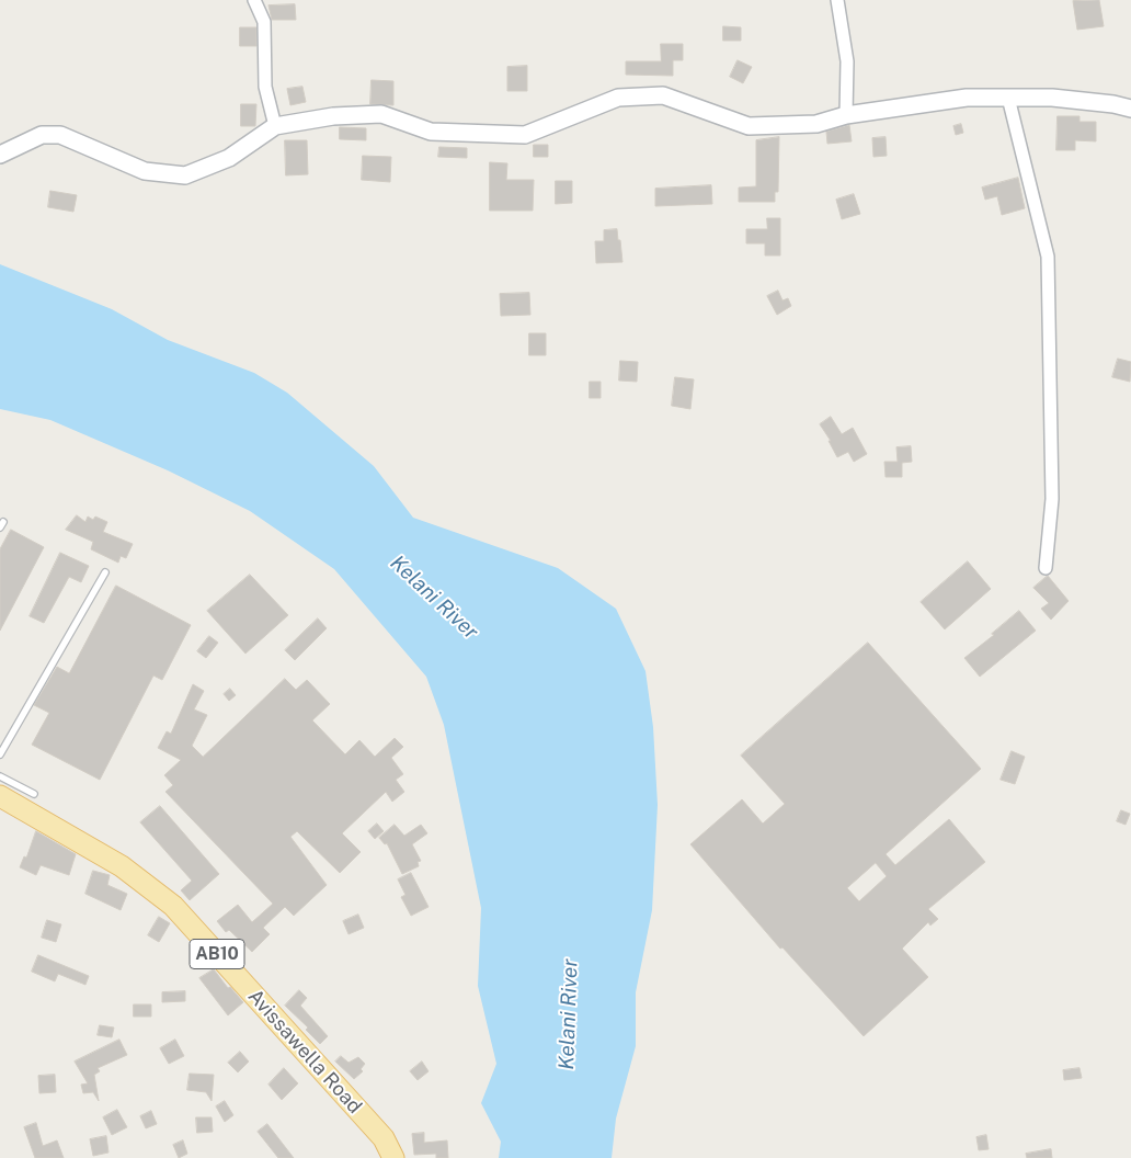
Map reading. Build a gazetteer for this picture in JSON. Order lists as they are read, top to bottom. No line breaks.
{"streets":{"main road":["AB10","Avissawella Road"]},"water":["Kelani River"]}
